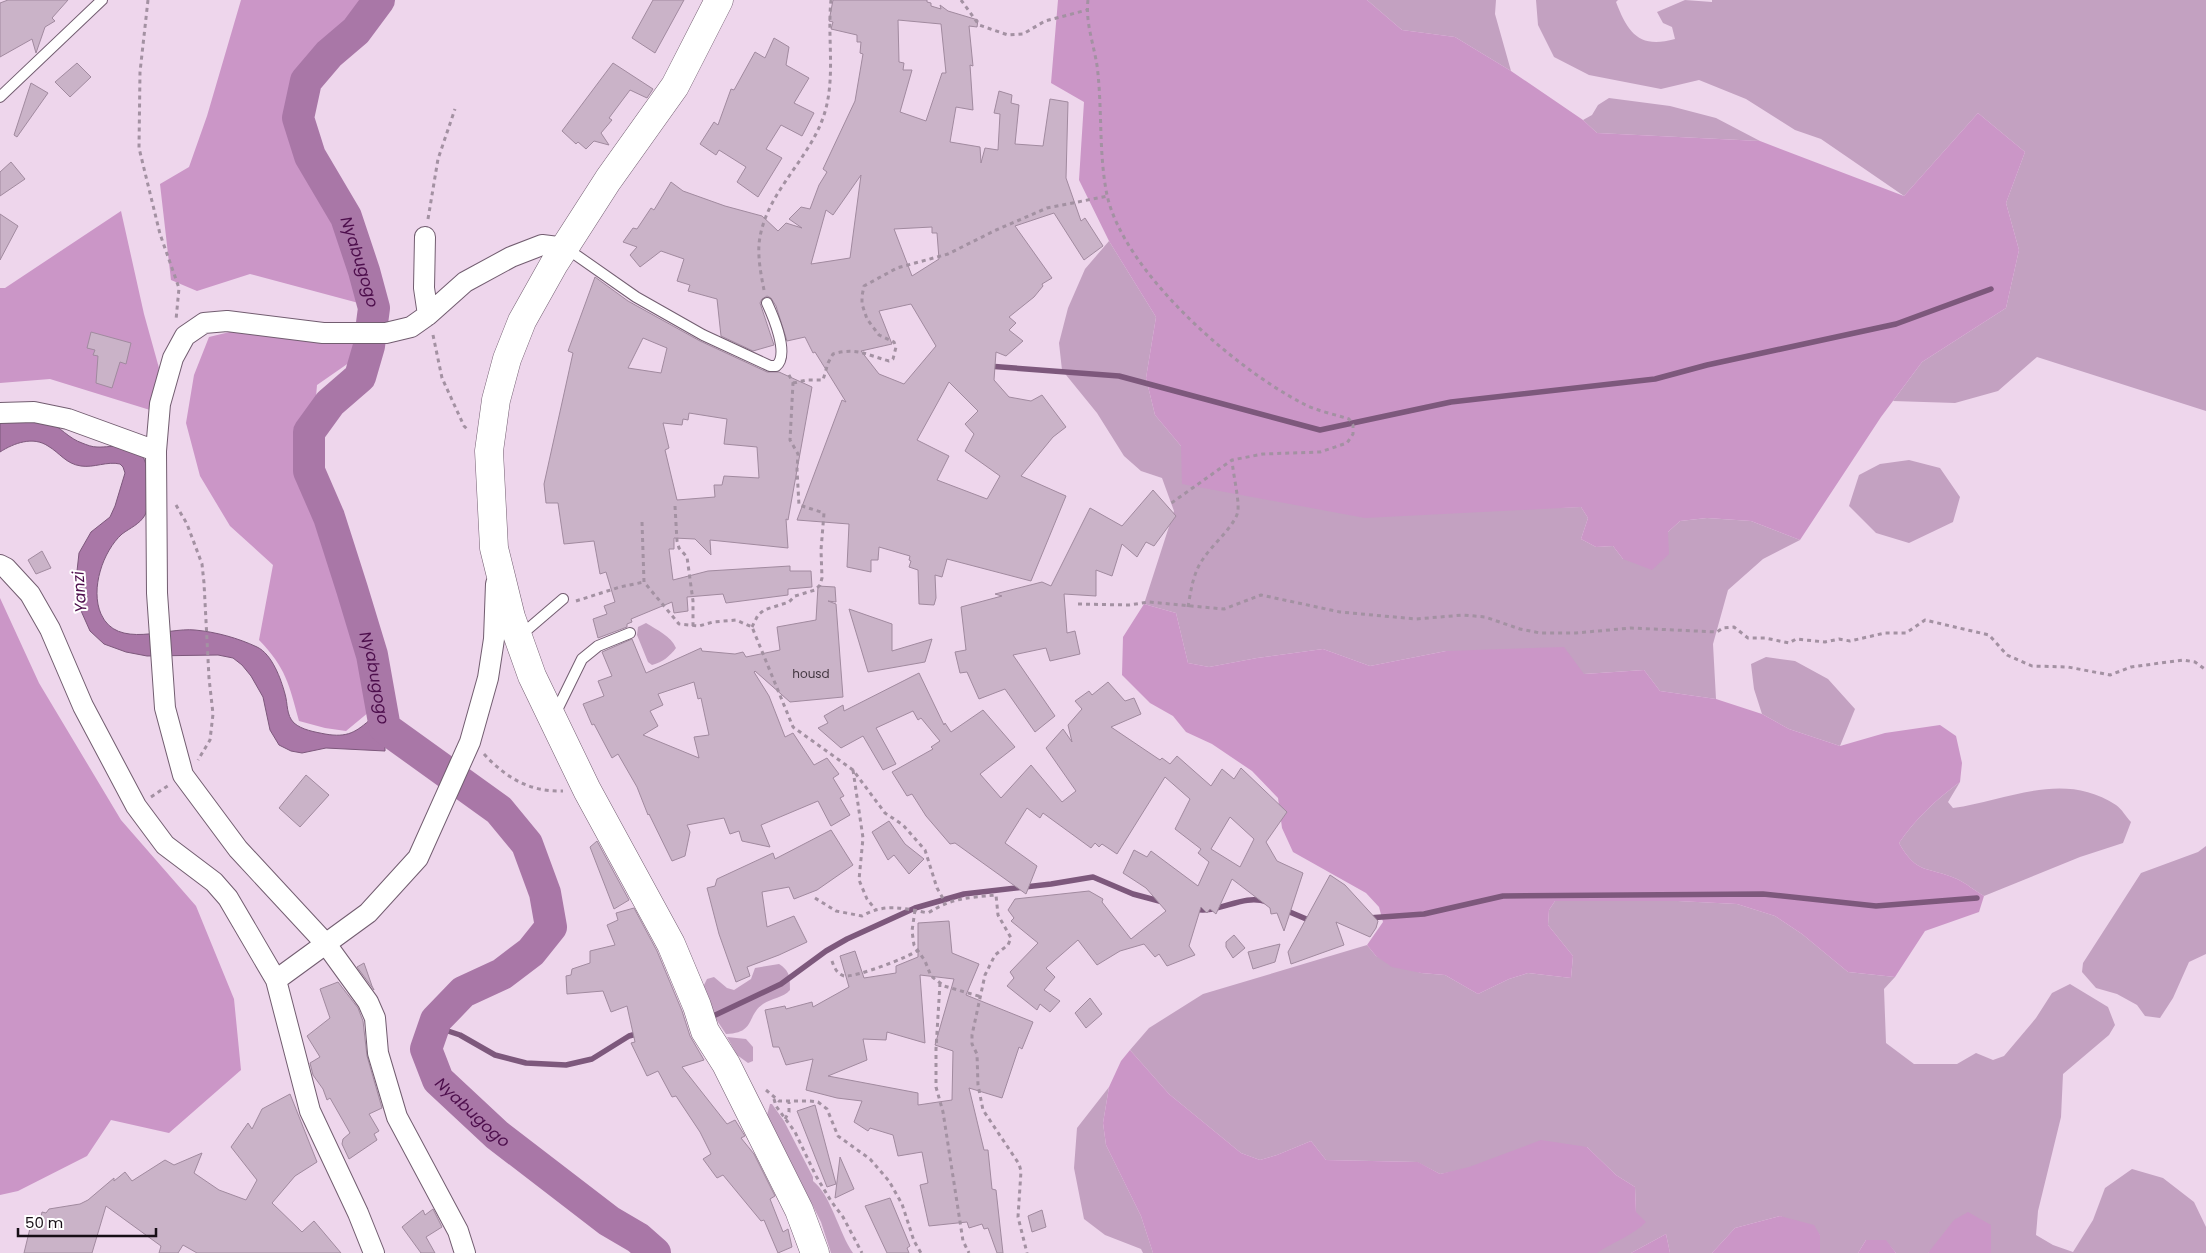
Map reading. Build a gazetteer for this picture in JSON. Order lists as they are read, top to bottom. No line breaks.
{"water":["Nyabugogo","Yanzi"],"house_numbers":["housd"],"scale_bar":"50 m"}
